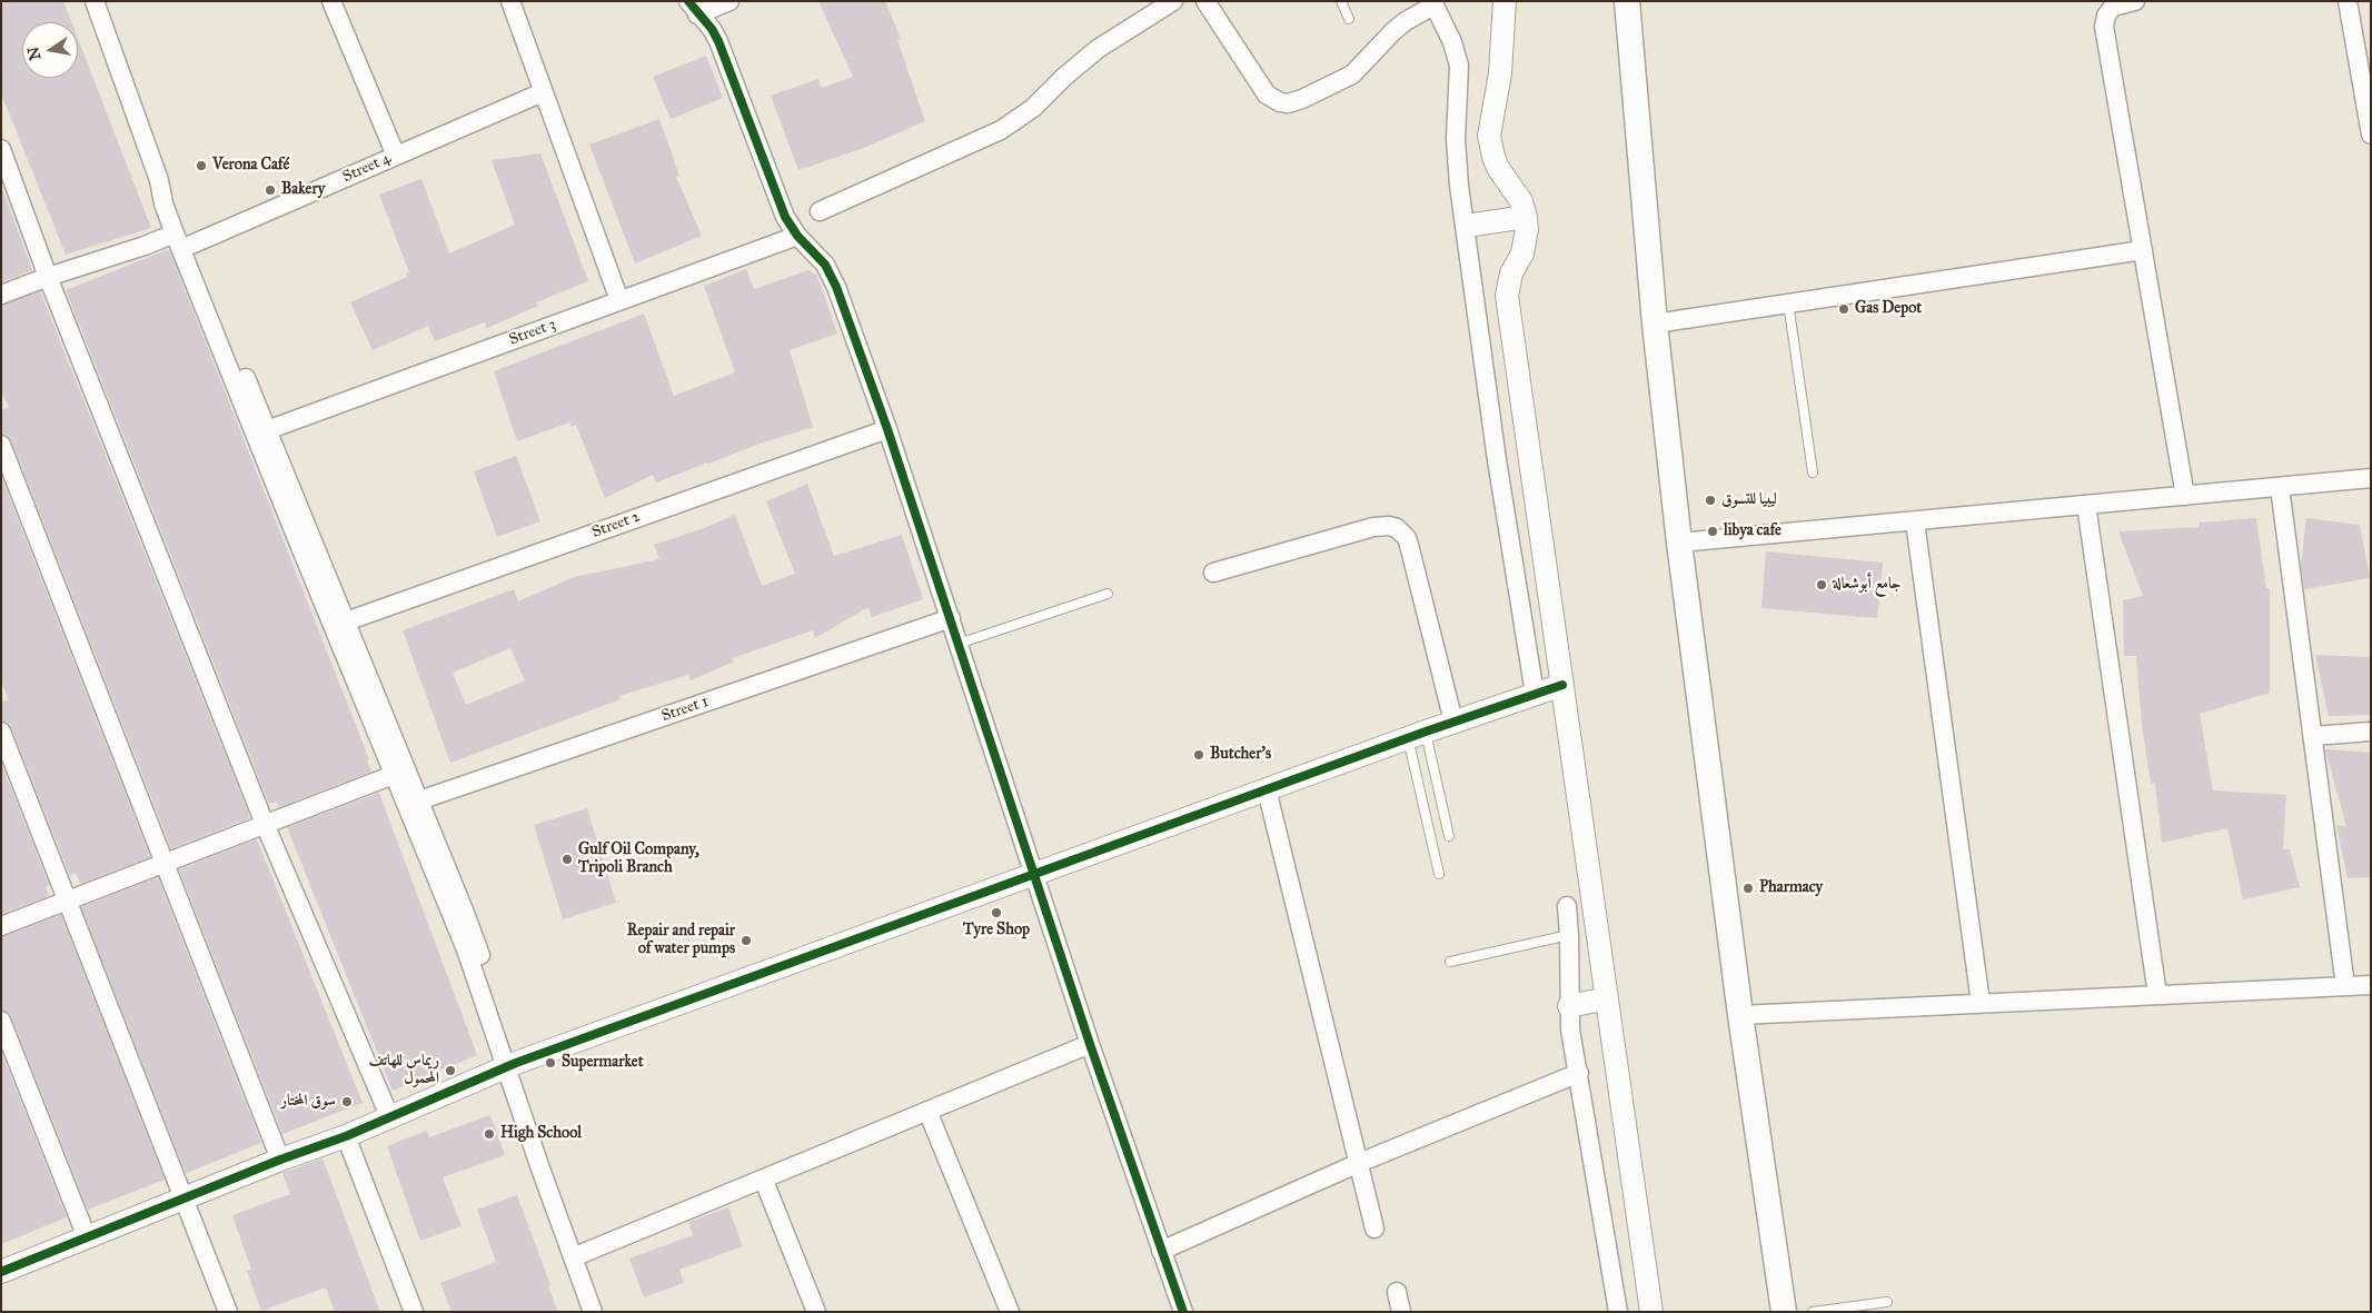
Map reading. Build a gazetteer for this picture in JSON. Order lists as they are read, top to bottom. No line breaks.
{"streets":{"street":["Street 4","Street 3","Street 2","Street 1"]},"places":["Verona Café","Bakery","Gas Depot","ليبيا للتسوق","libya cafe","جامع أبوشعالة","Butcher’s","Gulf Oil Company, Tripoli Branch","Pharmacy","Tyre Shop","Repair and repair of water pumps","Supermarket","ريماس للهاتف المحمول","سوق المختار","High School"],"north":"left"}
